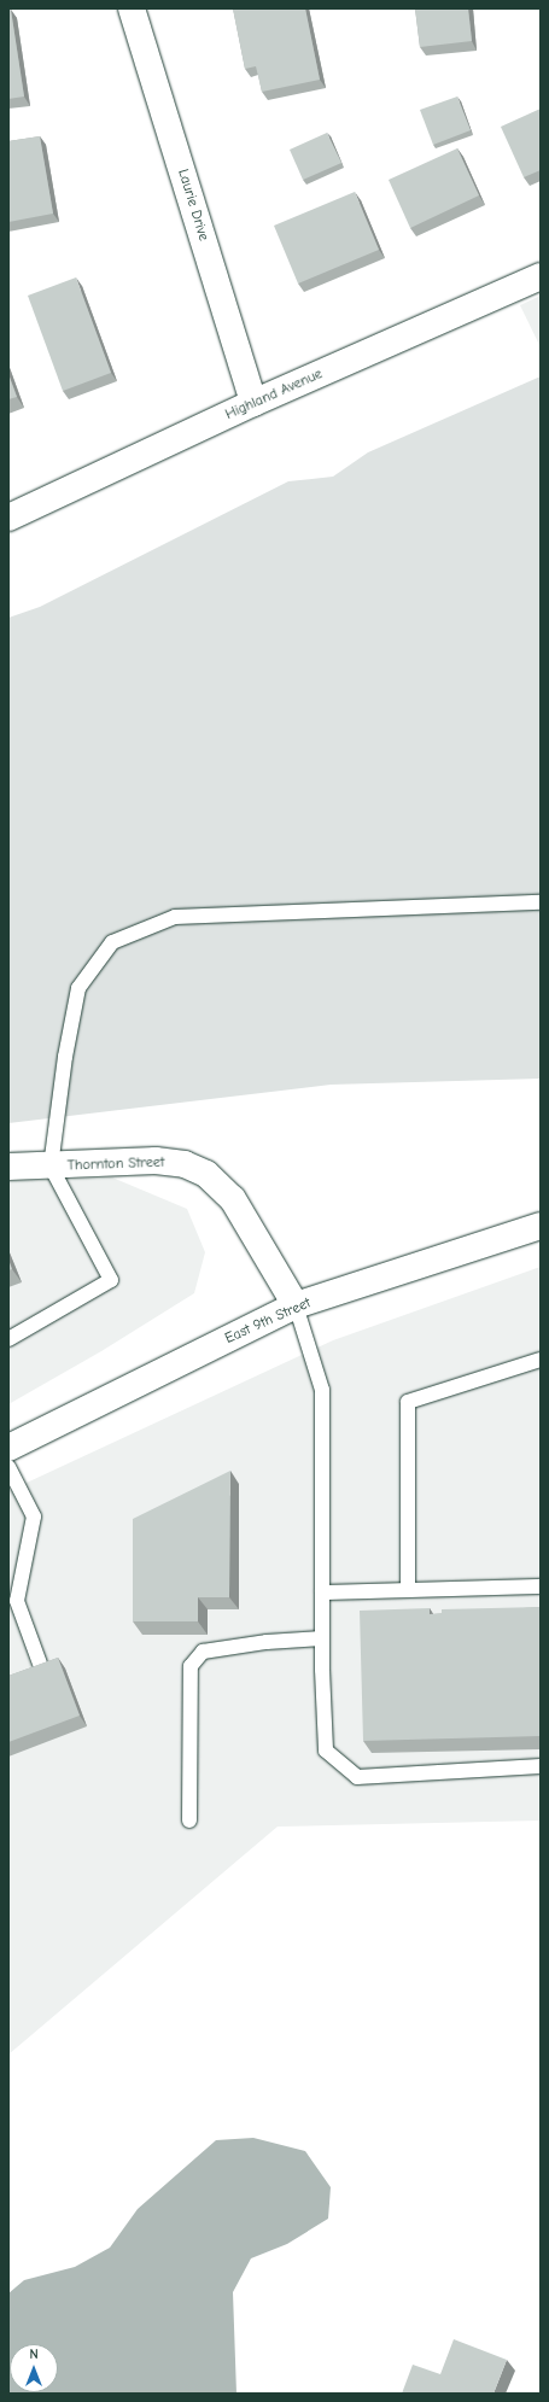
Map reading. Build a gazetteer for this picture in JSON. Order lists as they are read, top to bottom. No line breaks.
{"streets":{"street":["Laurie Drive","Highland Avenue","Thornton Street","East 9th Street"]},"crossings":[["Laurie Drive","Highland Avenue"],["Thornton Street","East 9th Street"]],"north":"top"}
